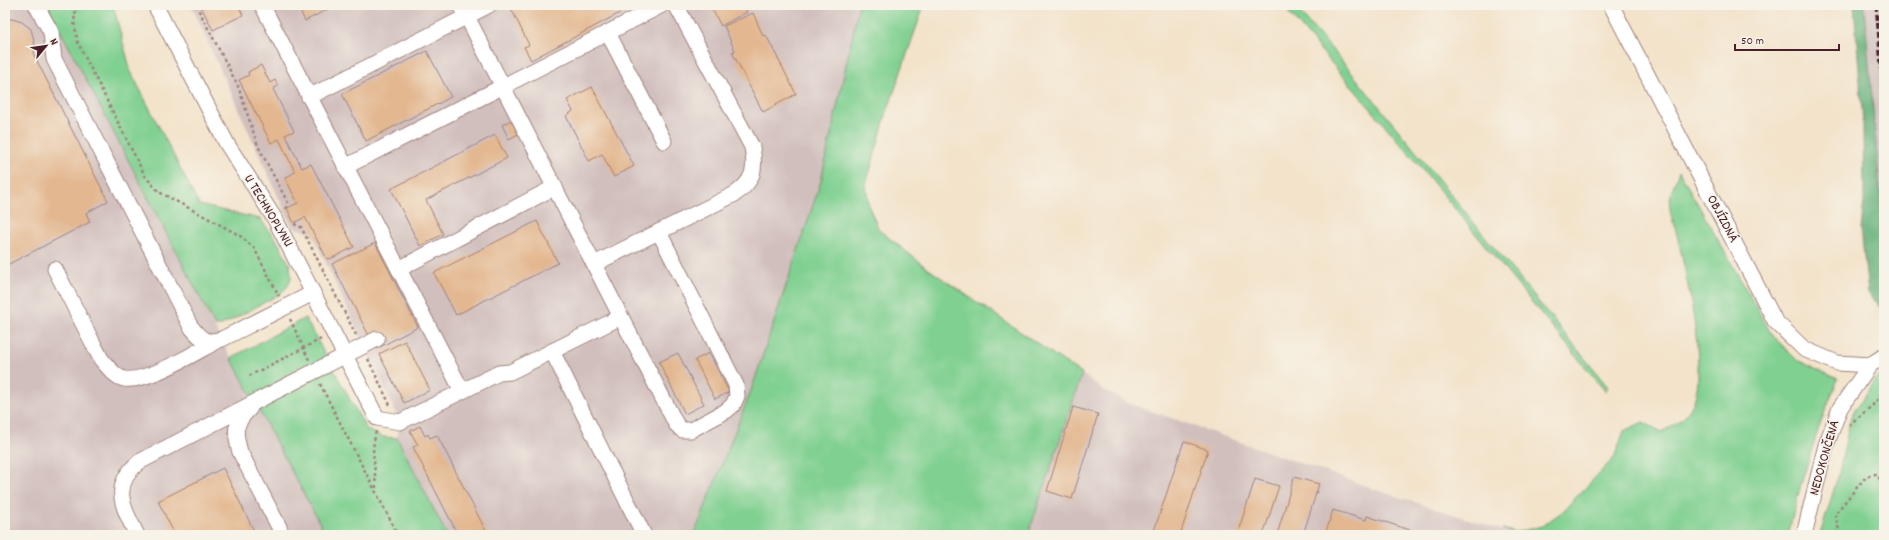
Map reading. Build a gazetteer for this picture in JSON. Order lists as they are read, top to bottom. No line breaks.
{"streets":{"street":["U TECHNOPLYNU","OBJÍZDNÁ","NEDOKONČENÁ"]},"crossings":[["OBJÍZDNÁ","NEDOKONČENÁ"]],"scale_bar":"50 m","north":"top right"}
